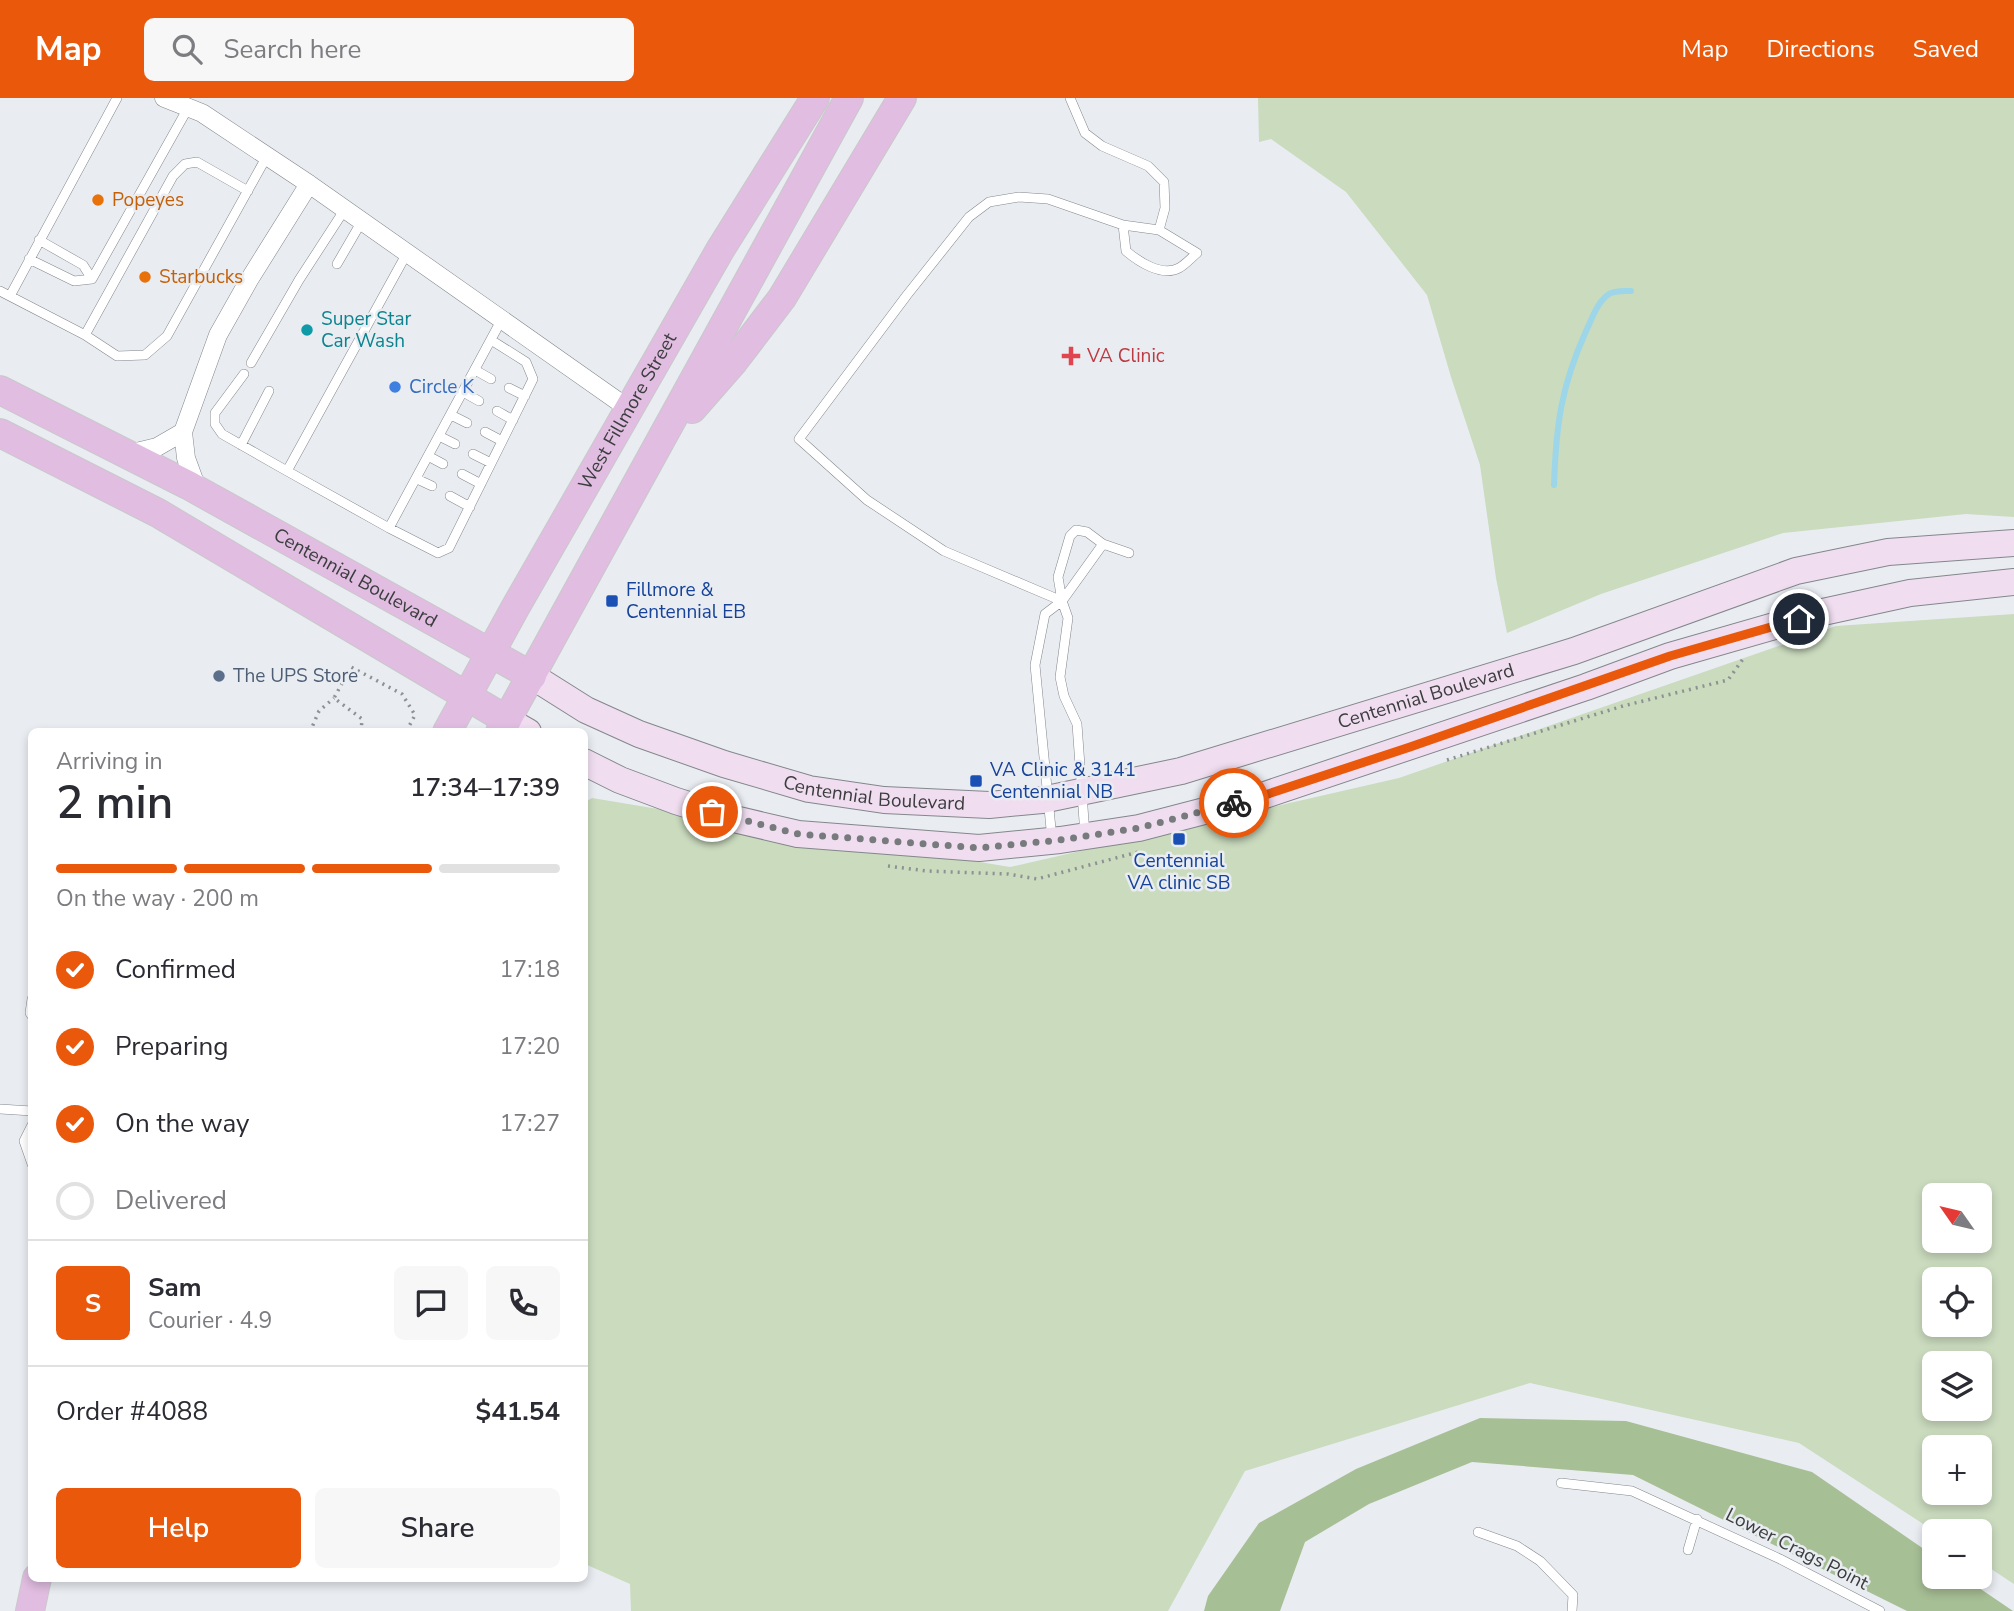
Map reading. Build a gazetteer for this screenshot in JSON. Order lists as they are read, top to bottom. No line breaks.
{"streets":{"main road":["West Fillmore Street","Centennial Boulevard"],"lane":["Lower Crags Point"]},"crossings":[["West Fillmore Street","Centennial Boulevard"]],"places":{"other":["Popeyes","Starbucks","Super Star Car Wash","Circle K","The UPS Store"],"health":["VA Clinic"],"transit":["Fillmore & Centennial EB","VA Clinic & 3141 Centennial NB","Centennial VA clinic SB"]},"north":"top left","page":{"header":"Map","search":"Search here","nav":["Map","Directions","Saved"],"heading":["2 min","Arriving in","17:34–17:39"],"panel":["Sam","Courier · 4.9","Order #4088","$41.54"],"bar":"On the way · 200 m","list":[["Confirmed","17:18"],["Preparing","17:20"],["On the way","17:27"],"Delivered"],"map_buttons":["+","−"],"round":"S","buttons":["Help","Share"]}}
